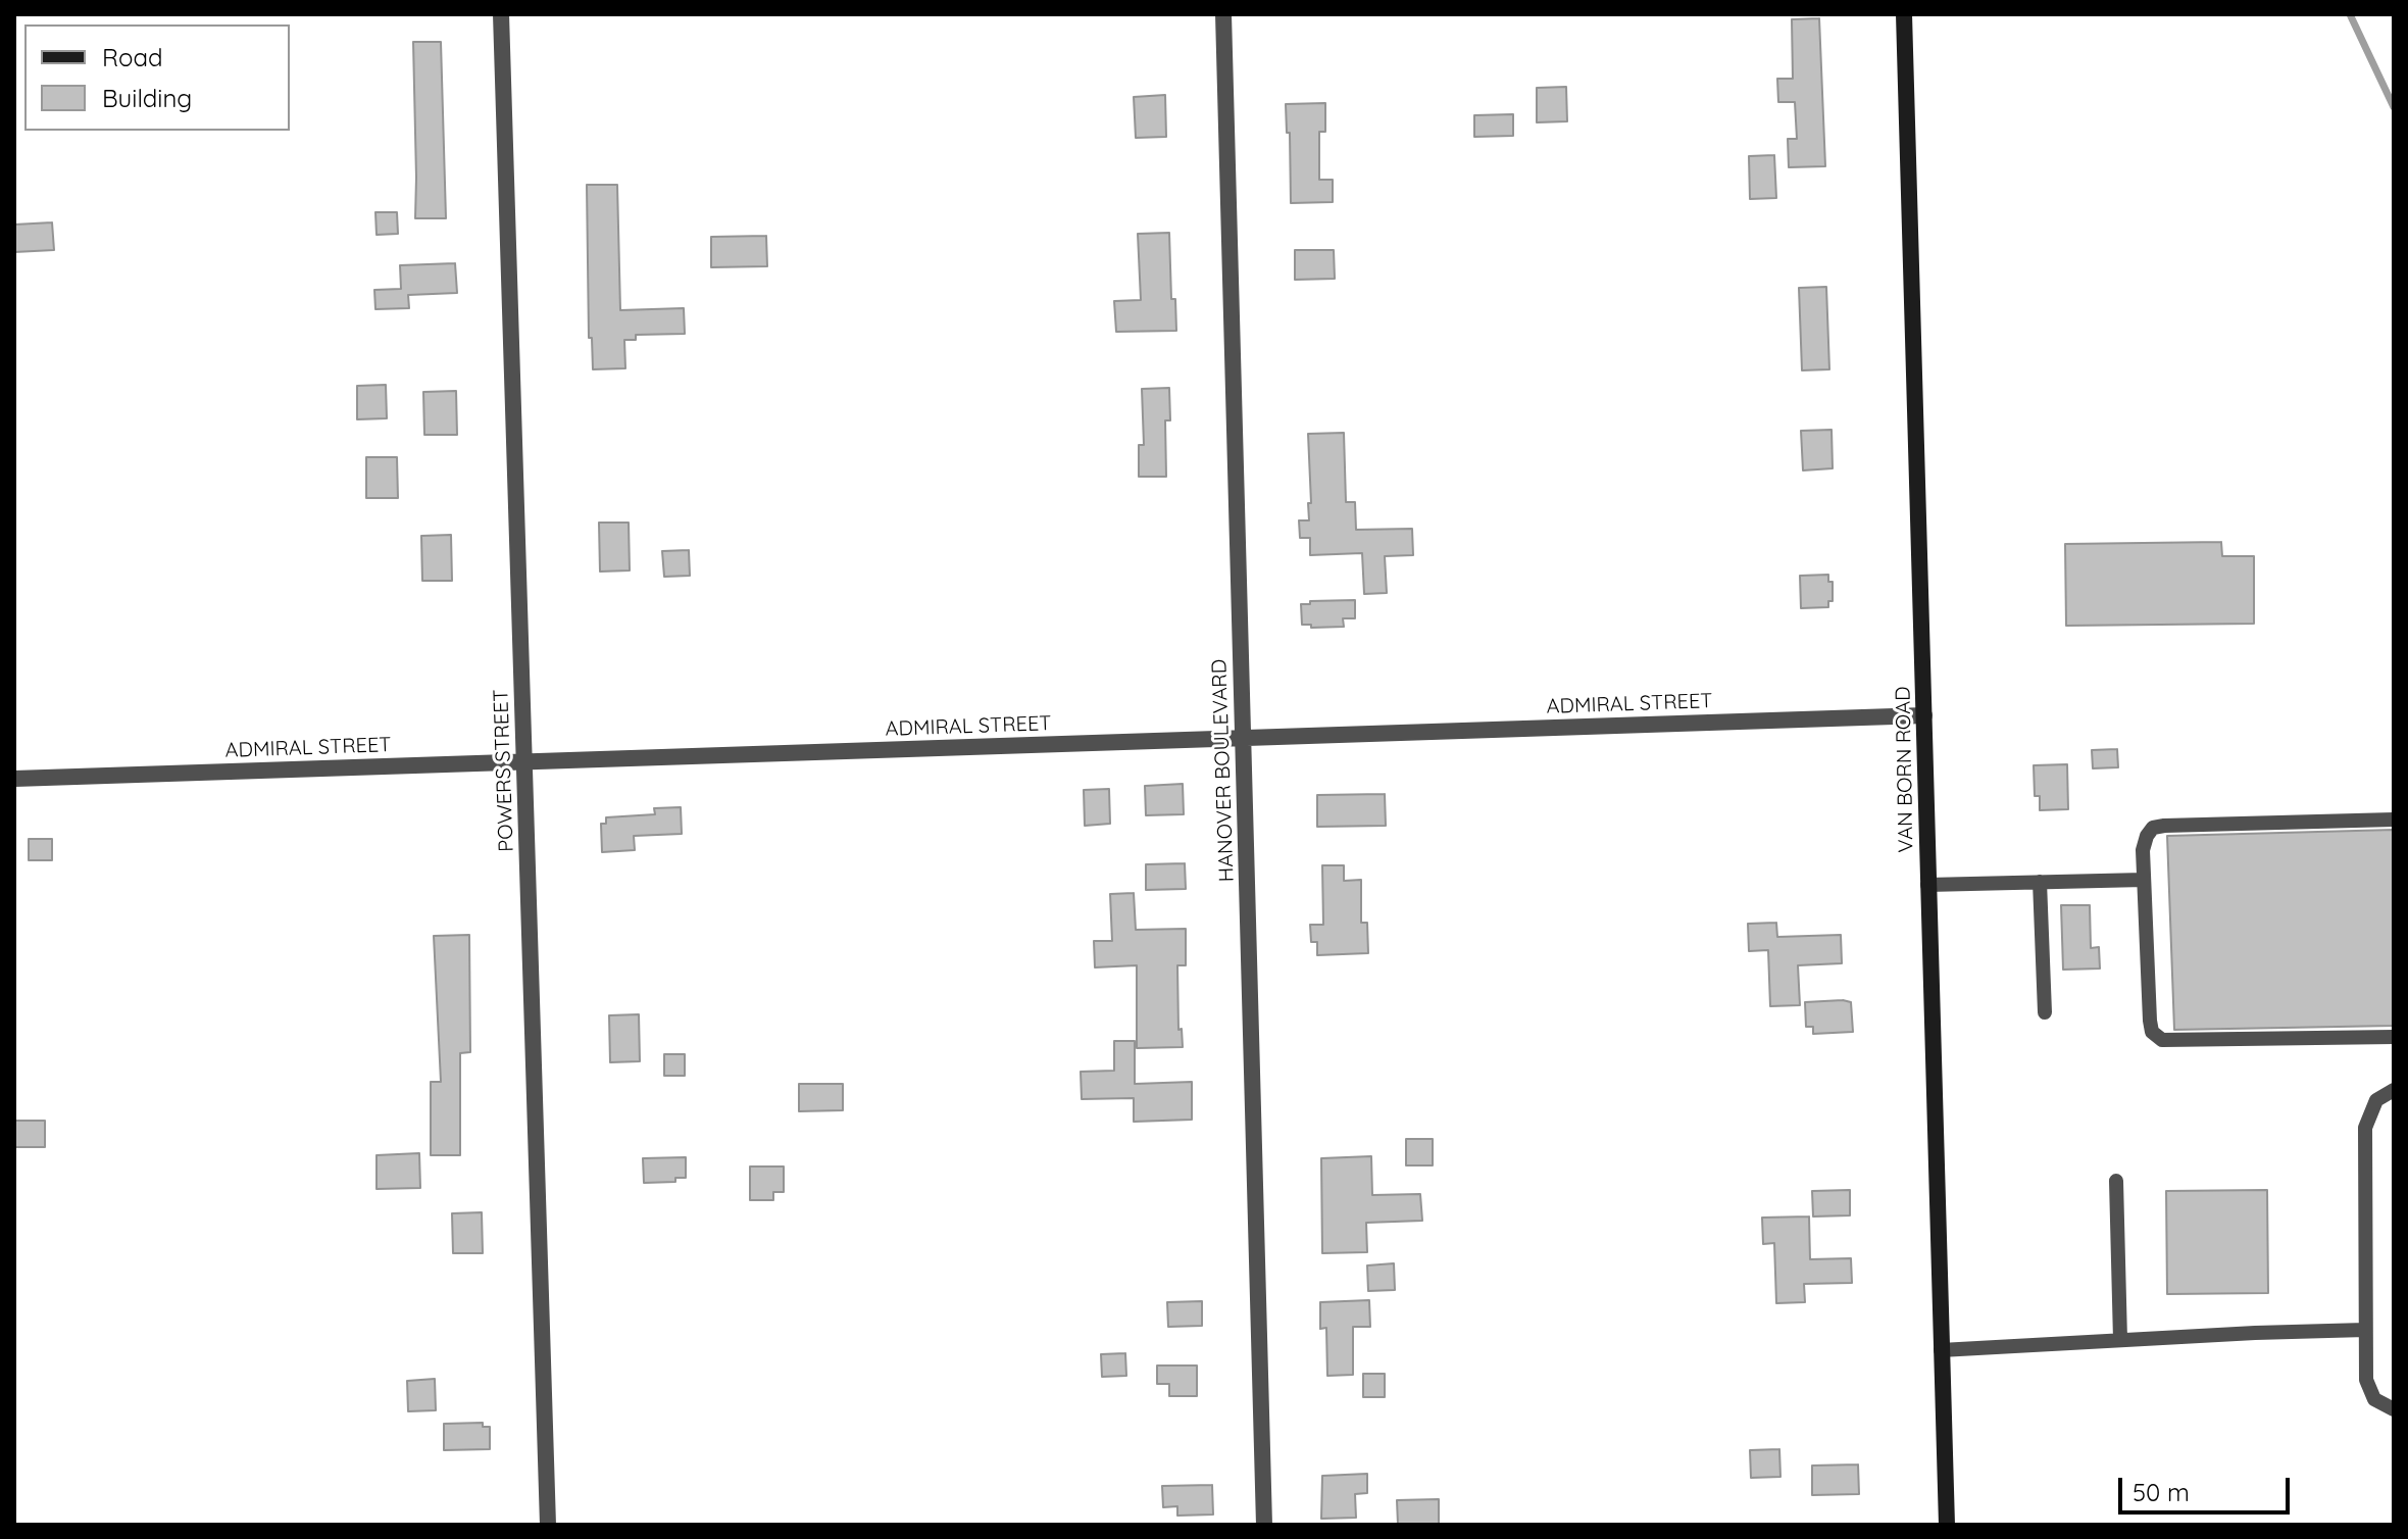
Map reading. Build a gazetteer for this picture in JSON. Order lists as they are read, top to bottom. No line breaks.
{"streets":{"main road":["VAN BORN ROAD"],"street":["ADMIRAL STREET","POWERS STREET","HANOVER BOULEVARD"]},"crossings":[["ADMIRAL STREET","VAN BORN ROAD"],["ADMIRAL STREET","POWERS STREET"],["ADMIRAL STREET","HANOVER BOULEVARD"]],"legend":["Road","Building"],"scale_bar":"50 m"}
